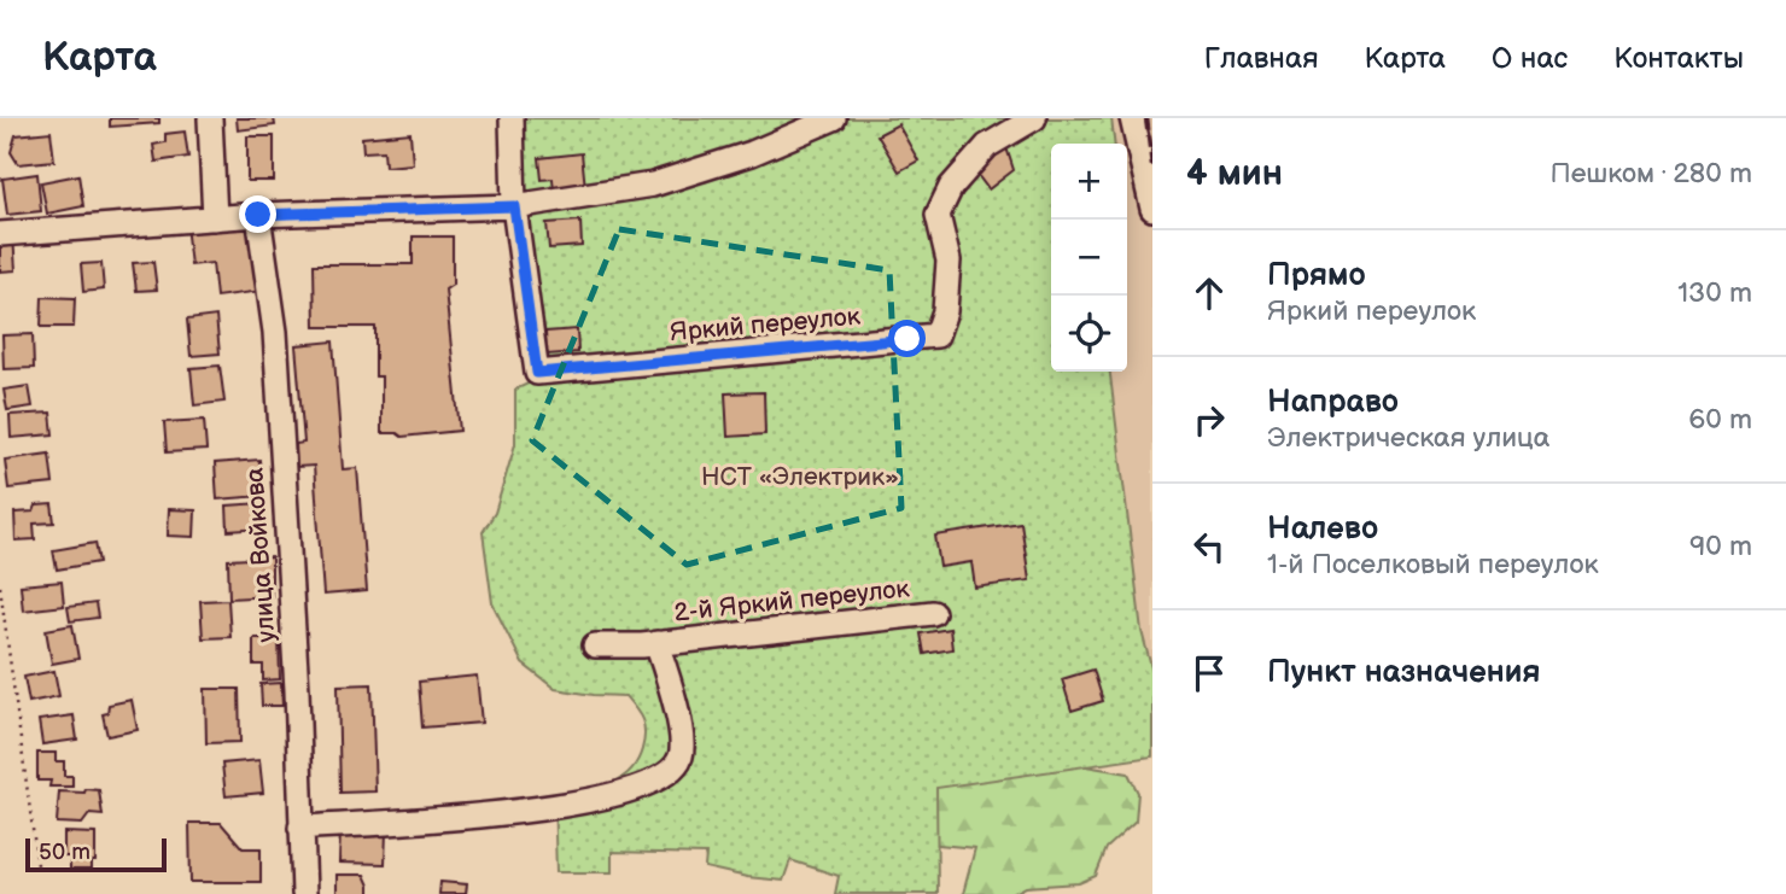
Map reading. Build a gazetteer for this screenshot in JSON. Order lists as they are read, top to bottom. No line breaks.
{"streets":{"street":["Яркий переулок","улица Войкова","2-й Яркий переулок"]},"crossings":[["улица Войкова","2-й Яркий переулок"]],"parks":["НСТ «Электрик»"],"scale_bar":"50 m","page":{"header":"Карта","nav":["Главная","Карта","О нас","Контакты"],"heading":["4 мин","Пешком · 280 m"],"map_buttons":["+","−"],"list":[["Прямо","Яркий переулок","130 m"],["Направо","Электрическая улица","60 m"],["Налево","1-й Поселковый переулок","90 m"],"Пункт назначения"],"scale":"50 m"}}
